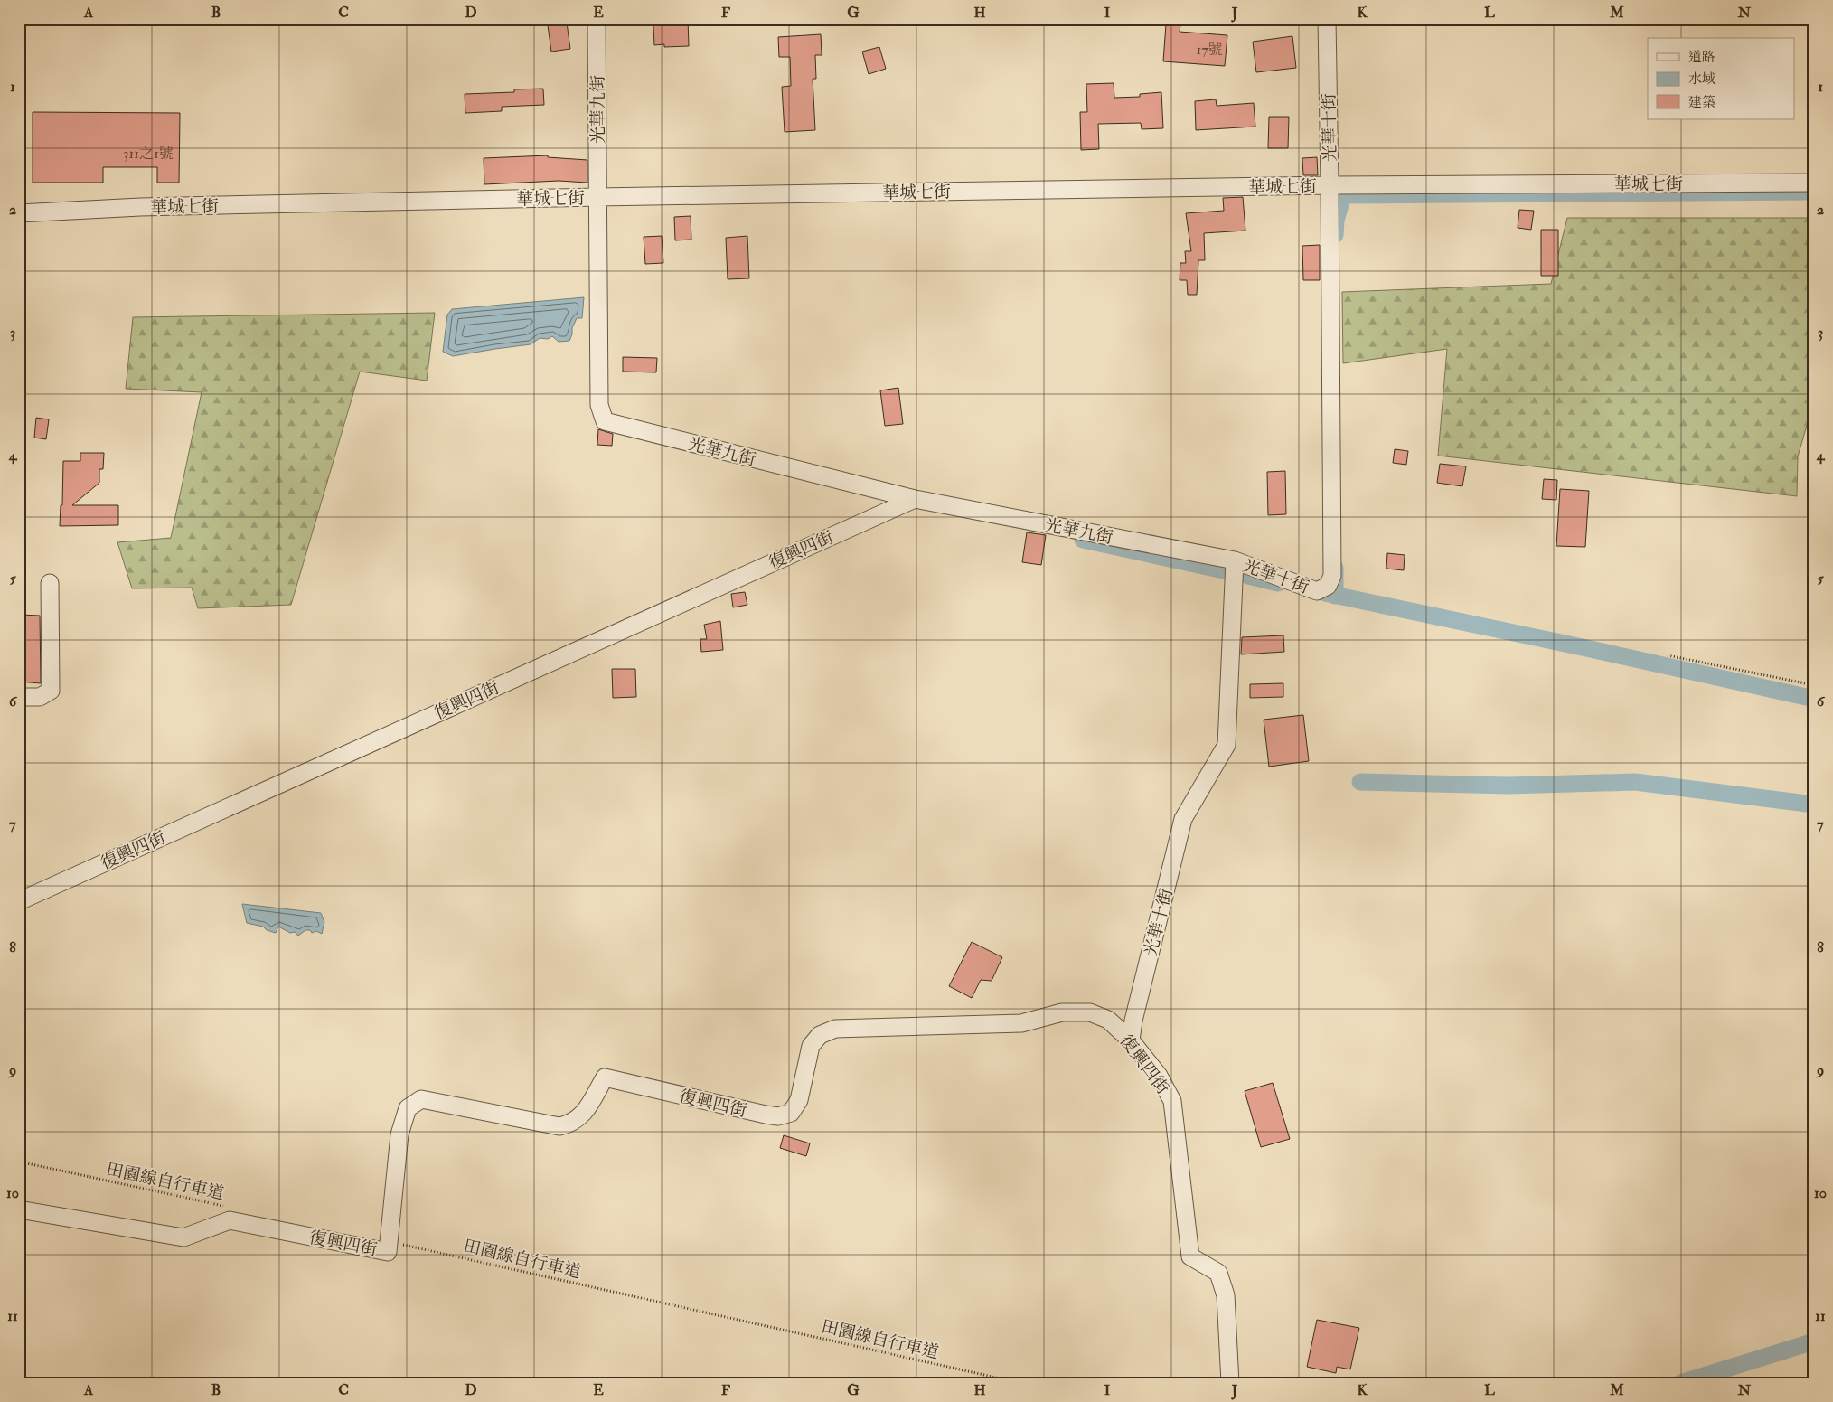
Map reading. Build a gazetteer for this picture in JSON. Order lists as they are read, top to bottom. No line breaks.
{"streets":{"street":["光華九街","光華十街","華城七街","復興四街"],"path":["田園線自行車道"]},"crossings":[["光華九街","光華十街"],["光華九街","華城七街"],["光華九街","復興四街"],["光華十街","華城七街"],["光華十街","復興四街"],["復興四街","田園線自行車道"]],"house_numbers":["17號","311之1號"],"legend":["道路","水域","建築"],"grid":{"columns":["A","B","C","D","E","F","G","H","I","J","K","L","M","N"],"rows":["1","2","3","4","5","6","7","8","9","10","11"]}}
